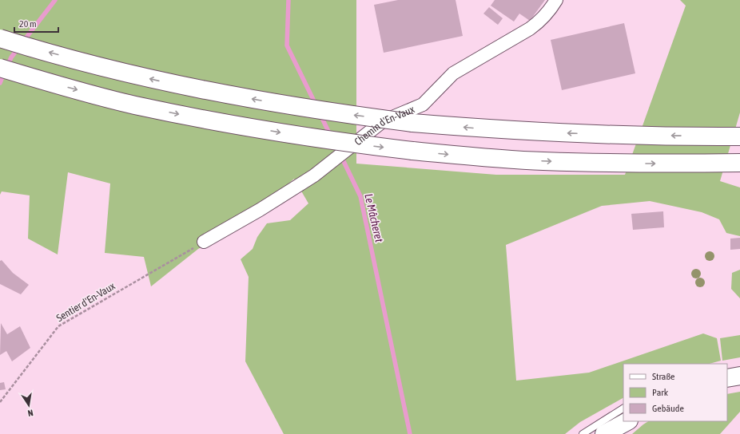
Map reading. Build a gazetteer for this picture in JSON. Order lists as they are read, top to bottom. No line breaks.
{"streets":{"street":["Chemin d'En-Vaux"],"path":["Sentier d'En-Vaux"]},"crossings":[["Chemin d'En-Vaux","Sentier d'En-Vaux"]],"water":["Le Mâcheret"],"legend":["Straße","Park","Gebäude"],"scale_bar":"20 m","north":"bottom"}
